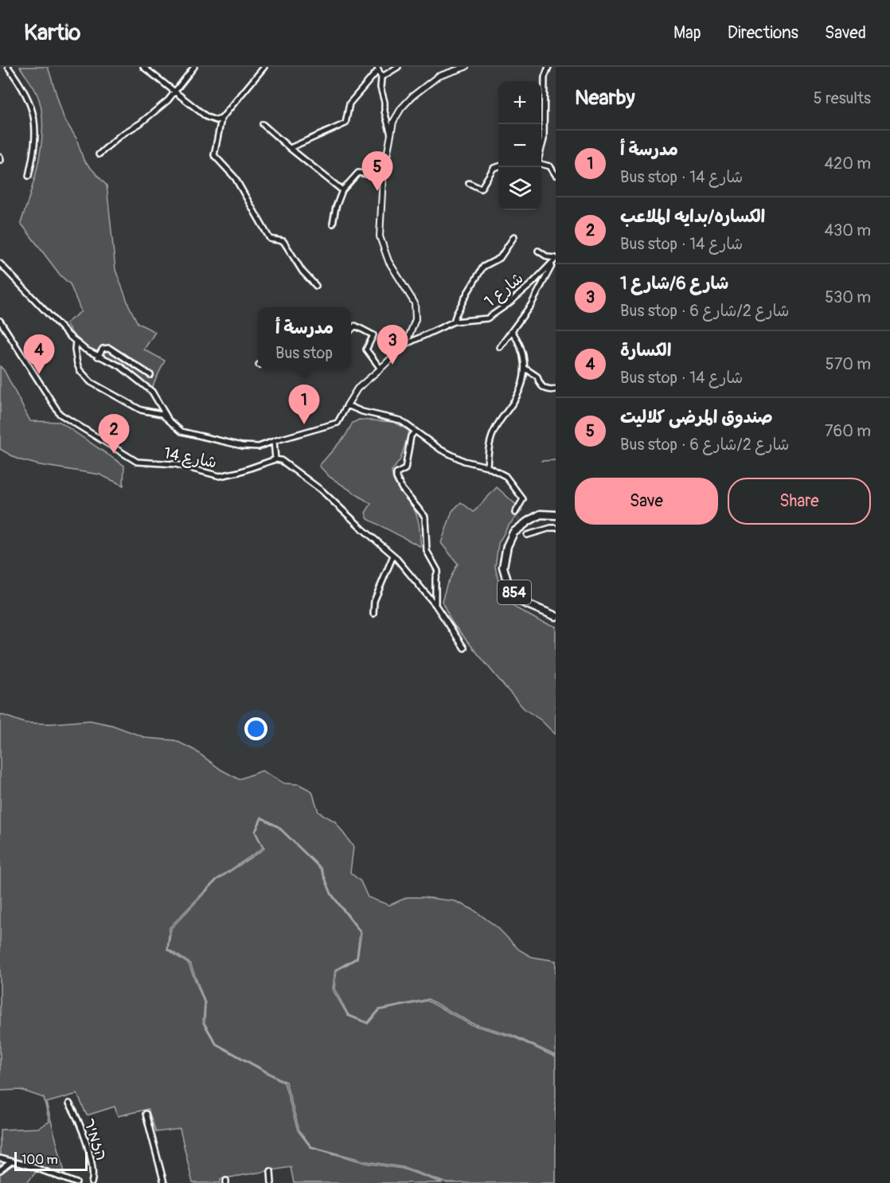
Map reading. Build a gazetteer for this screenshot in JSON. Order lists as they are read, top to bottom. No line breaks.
{"streets":{"main road":["854"],"street":["شارع 1","شارع 14","הזמיר"]},"scale_bar":"100 m","page":{"header":"Kartio","nav":["Map","Directions","Saved"],"heading":["Nearby","5 results"],"map_buttons":["+","−"],"list":[{"mark":"1","name":"مدرسة أ","note":"Bus stop · شارع 14","value":"420 m"},{"mark":"2","name":"الكساره/بدايه الملاعب","note":"Bus stop · شارع 14","value":"430 m"},{"mark":"3","name":"شارع 6/شارع 1","note":"Bus stop · شارع 2/شارع 6","value":"530 m"},{"mark":"4","name":"الكسارة","note":"Bus stop · شارع 14","value":"570 m"},{"mark":"5","name":"صندوق المرضى كلاليت","note":"Bus stop · شارع 2/شارع 6","value":"760 m"}],"pins":["5","3","4","1","2"],"popup":["مدرسة أ","Bus stop"],"buttons":["Save","Share"],"scale":"100 m"}}
